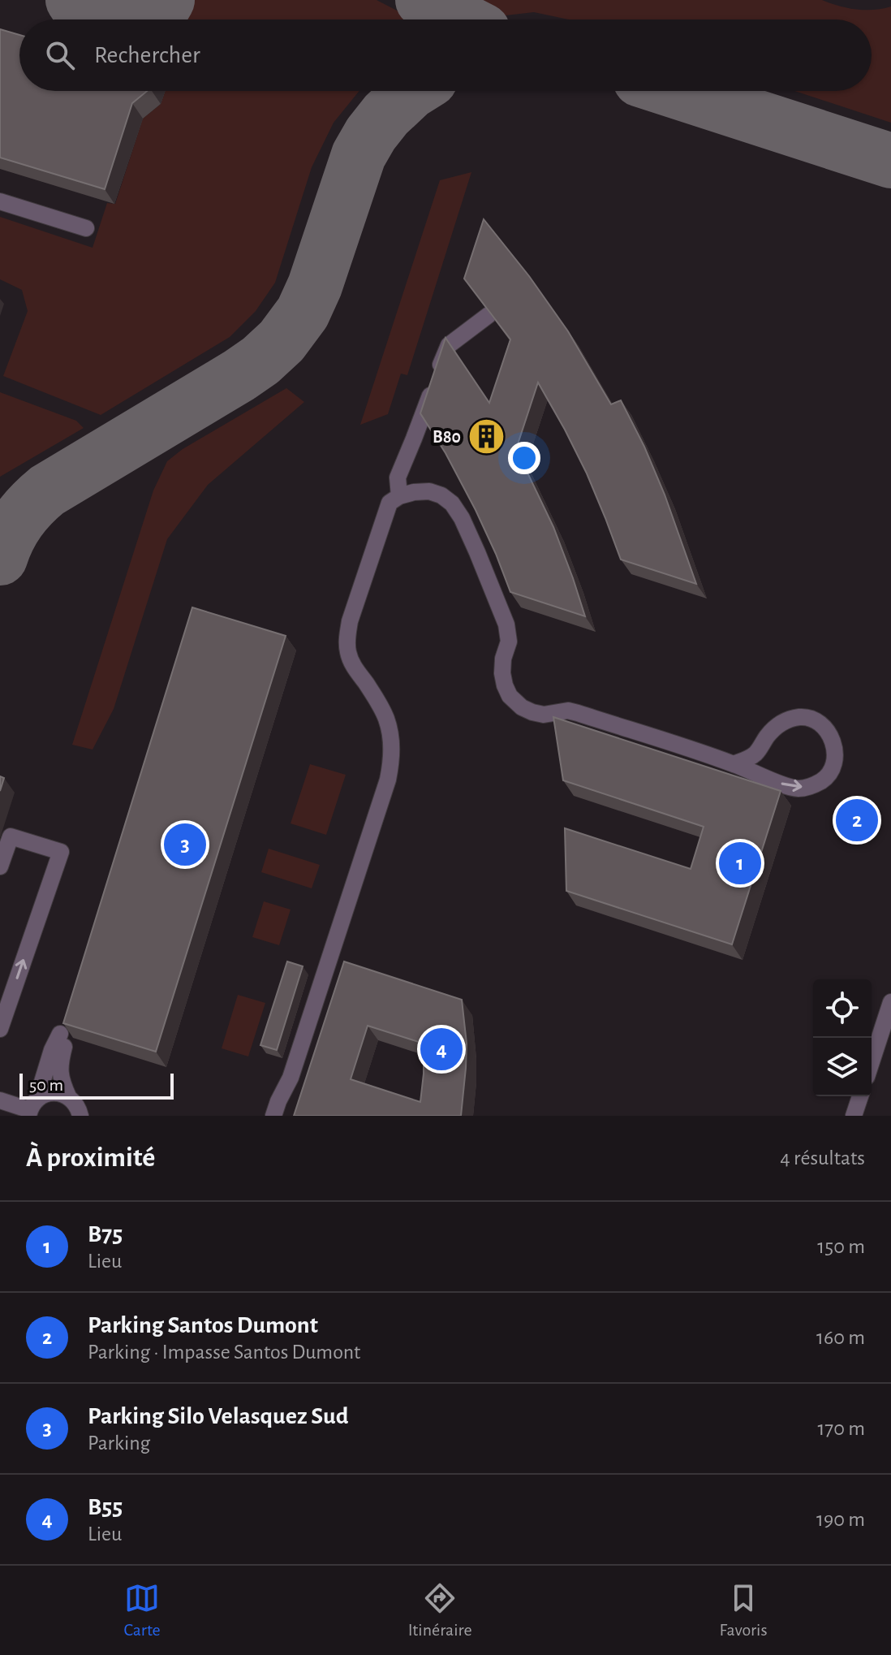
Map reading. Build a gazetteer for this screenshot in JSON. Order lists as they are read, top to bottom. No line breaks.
{"places":{"building":["B80"]},"scale_bar":"50 m","page":{"search":"Rechercher","pins":["2","3","1","4"],"scale":"50 m","heading":["À proximité","4 résultats"],"list":[{"mark":"1","name":"B75","note":"Lieu","value":"150 m"},{"mark":"2","name":"Parking Santos Dumont","note":"Parking · Impasse Santos Dumont","value":"160 m"},{"mark":"3","name":"Parking Silo Velasquez Sud","note":"Parking","value":"170 m"},{"mark":"4","name":"B55","note":"Lieu","value":"190 m"}],"nav":["Carte","Itinéraire","Favoris"]}}
